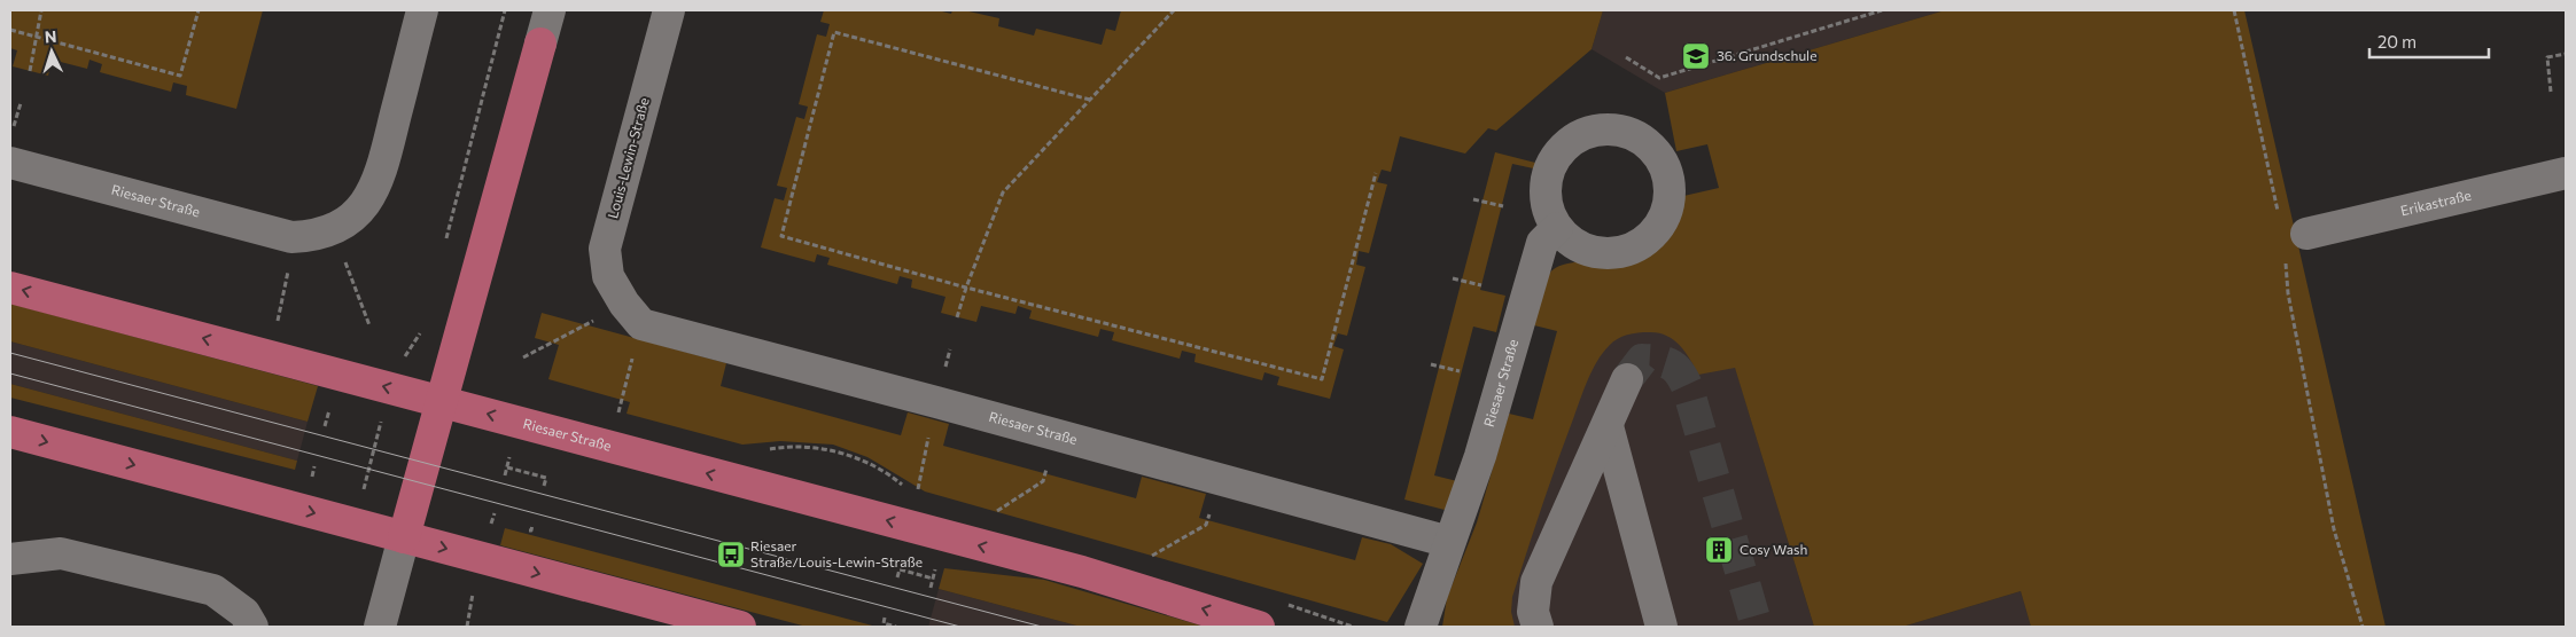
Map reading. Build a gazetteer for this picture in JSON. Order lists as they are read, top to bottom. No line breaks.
{"streets":{"main road":["Riesaer Straße"],"street":["Louis-Lewin-Straße","Erikastraße"]},"crossings":[["Louis-Lewin-Straße","Riesaer Straße"]],"places":{"school or university":["36. Grundschule"],"building":["Cosy Wash"],"bus stop":["Riesaer Straße/Louis-Lewin-Straße"]},"scale_bar":"20 m","north":"top"}
